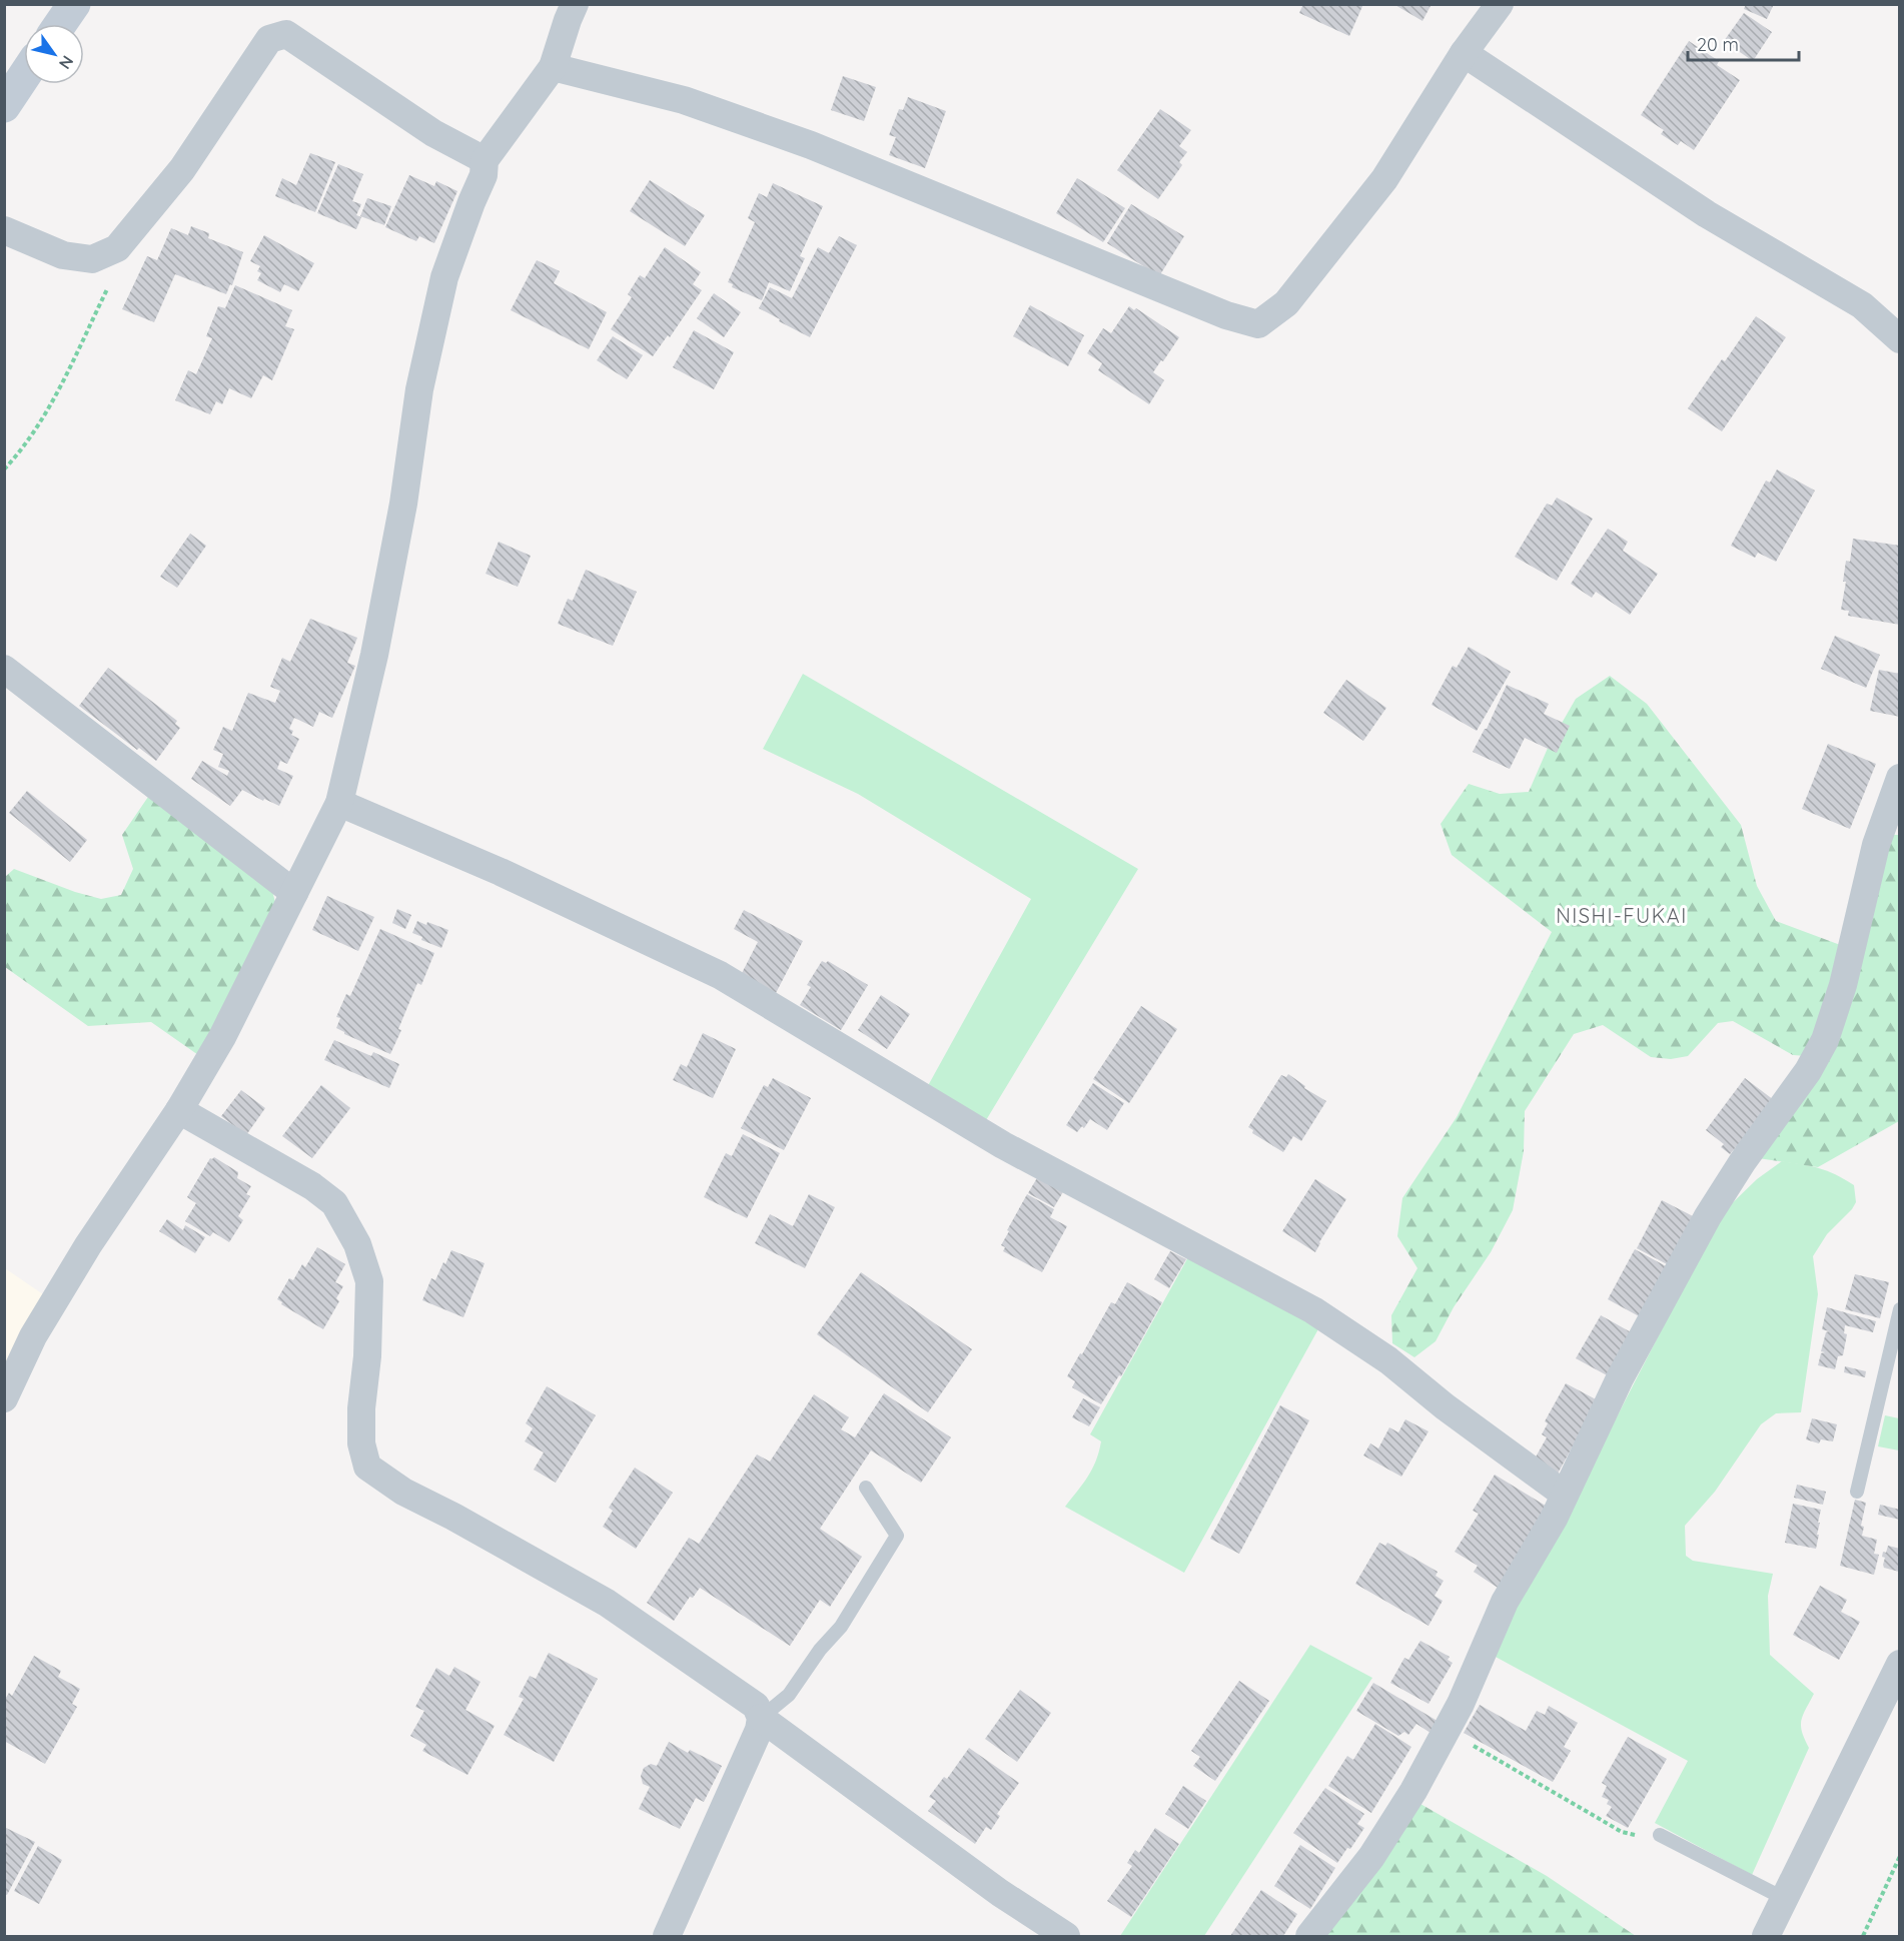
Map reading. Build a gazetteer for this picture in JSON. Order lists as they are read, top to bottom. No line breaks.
{"districts":["NISHI-FUKAI"],"scale_bar":"20 m","north":"bottom right"}
